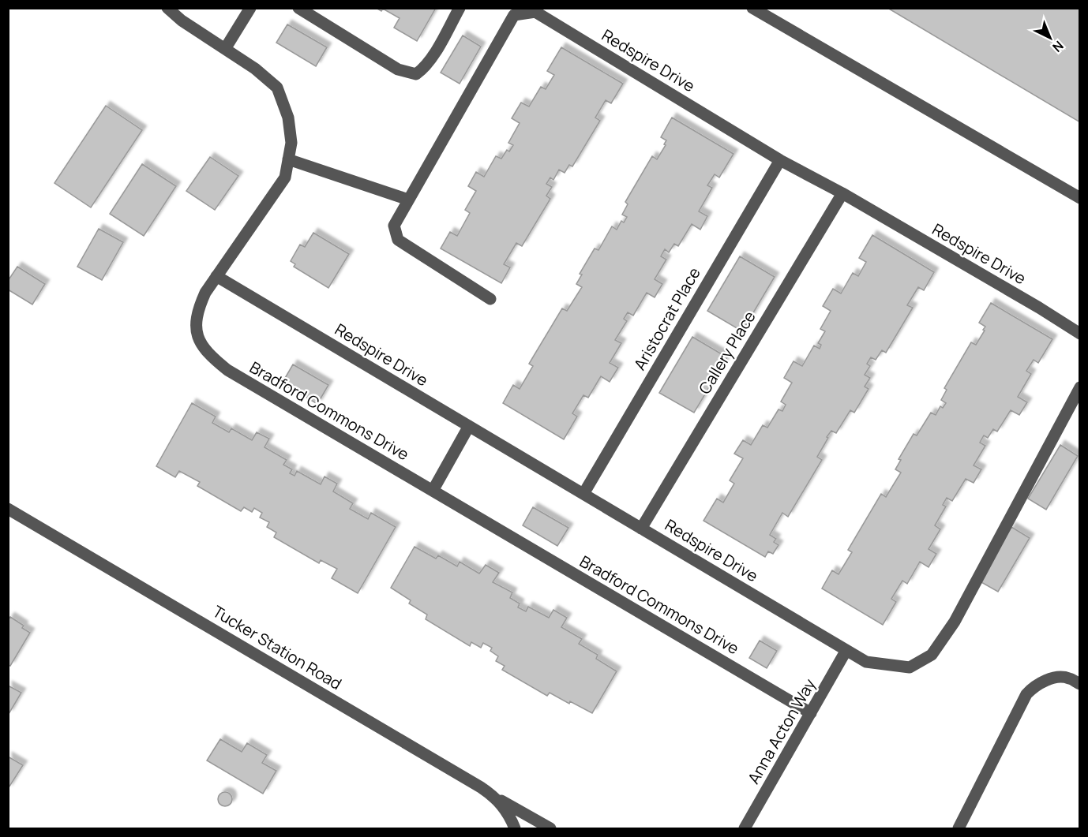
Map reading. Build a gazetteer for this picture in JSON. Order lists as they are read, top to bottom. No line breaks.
{"streets":{"street":["Redspire Drive","Aristocrat Place","Callery Place","Bradford Commons Drive","Tucker Station Road","Anna Acton Way"]},"crossings":[["Redspire Drive","Aristocrat Place"],["Redspire Drive","Callery Place"],["Redspire Drive","Bradford Commons Drive"],["Redspire Drive","Anna Acton Way"],["Bradford Commons Drive","Anna Acton Way"]],"north":"bottom right"}
